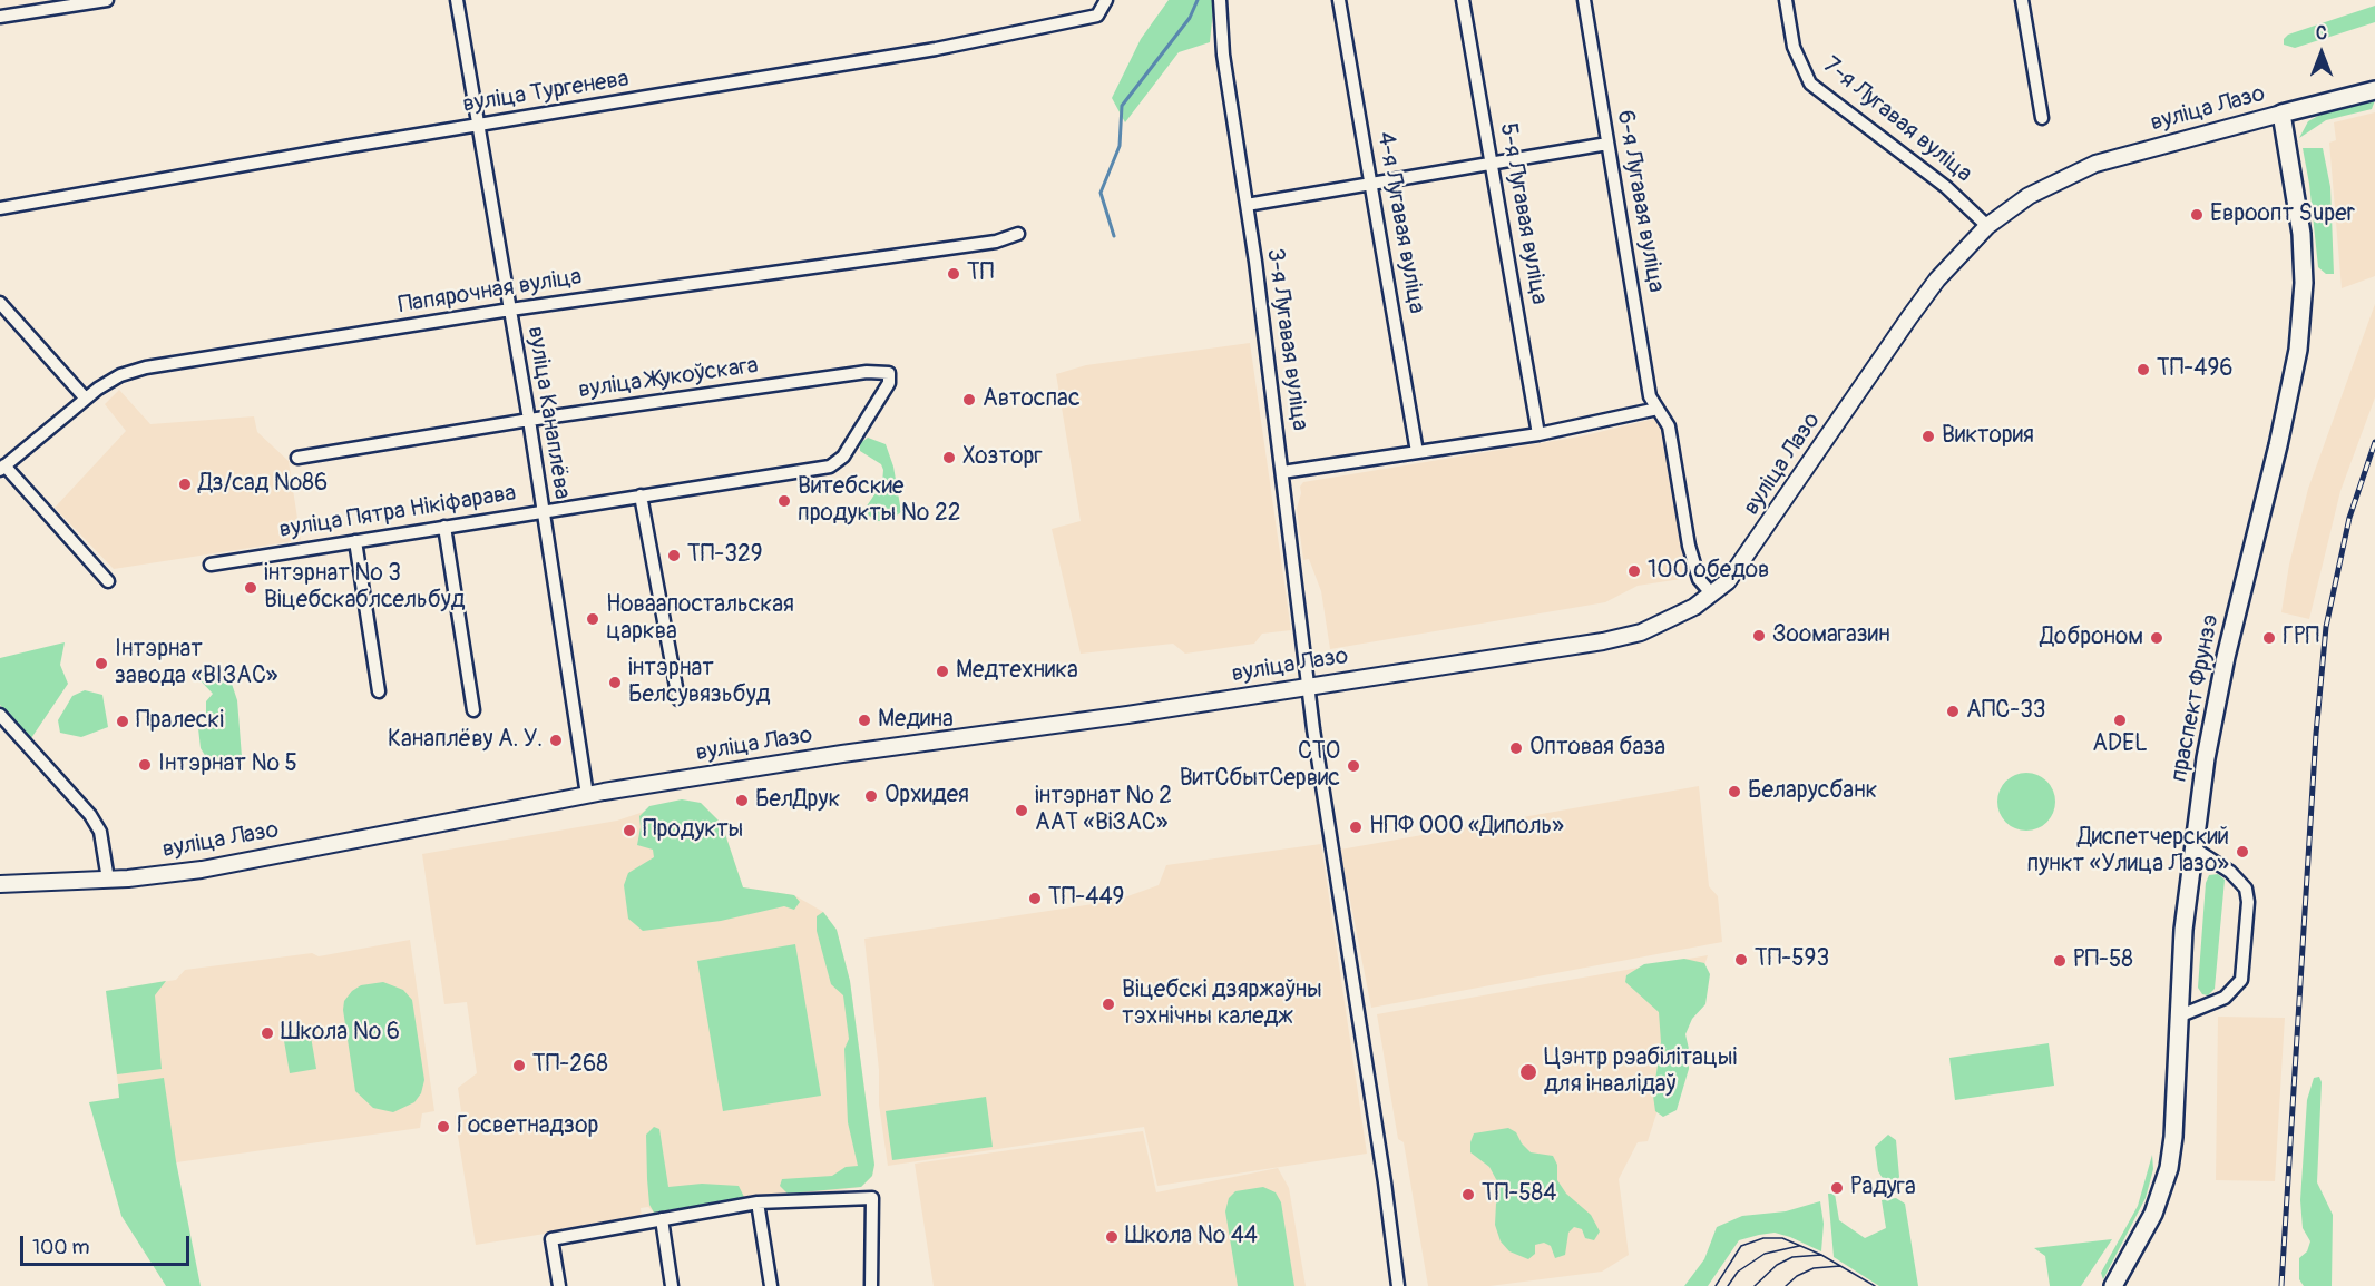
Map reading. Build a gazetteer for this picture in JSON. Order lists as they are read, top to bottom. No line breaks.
{"streets":{"main road":["вуліца Лазо","праспект Фрунзэ"],"street":["вуліца Тургенева","7-я Лугавая вуліца","6-я Лугавая вуліца","5-я Лугавая вуліца","4-я Лугавая вуліца","Папярочная вуліца","3-я Лугавая вуліца","вуліца Жукоўскага","вуліца Канаплёва","вуліца Пятра Нікіфарава"]},"crossings":[["вуліца Тургенева","вуліца Канаплёва"],["вуліца Лазо","7-я Лугавая вуліца"],["вуліца Лазо","6-я Лугавая вуліца"],["вуліца Лазо","3-я Лугавая вуліца"],["вуліца Лазо","вуліца Канаплёва"],["вуліца Лазо","праспект Фрунзэ"],["Папярочная вуліца","вуліца Канаплёва"],["вуліца Жукоўскага","вуліца Канаплёва"],["вуліца Жукоўскага","вуліца Пятра Нікіфарава"],["вуліца Канаплёва","вуліца Пятра Нікіфарава"]],"places":["Евроопт Super","ТП","ТП-496","Автоспас","Виктория","Хозторг","Дз/сад №86","Витебские продукты № 22","ТП-329","100 обедов","інтэрнат № 3 Віцебскаблсельбуд","Новаапостальская царква","Зоомагазин","Доброном","ГРП","Інтэрнат завода «ВІЗАС»","Медтехника","інтэрнат Белсувязьбуд","АПС-33","Медина","ADEL","Пралескі","Канаплёву А. У.","Оптовая база","Інтэрнат № 5","СТО ВитСбытСервис","Беларусбанк","Орхидея","БелДрук","інтэрнат № 2 ААТ «ВіЗАС»","НПФ ООО «Диполь»","Продукты","Диспетчерский пункт «Улица Лазо»","ТП-449","ТП-593","РП-58","Віцебскі дзяржаўны тэхнічны каледж","Школа № 6","ТП-268","Цэнтр рэабілітацыі для інвалідаў","Госветнадзор","Радуга","ТП-584","Школа № 44"],"scale_bar":"100 m","north":"top"}
